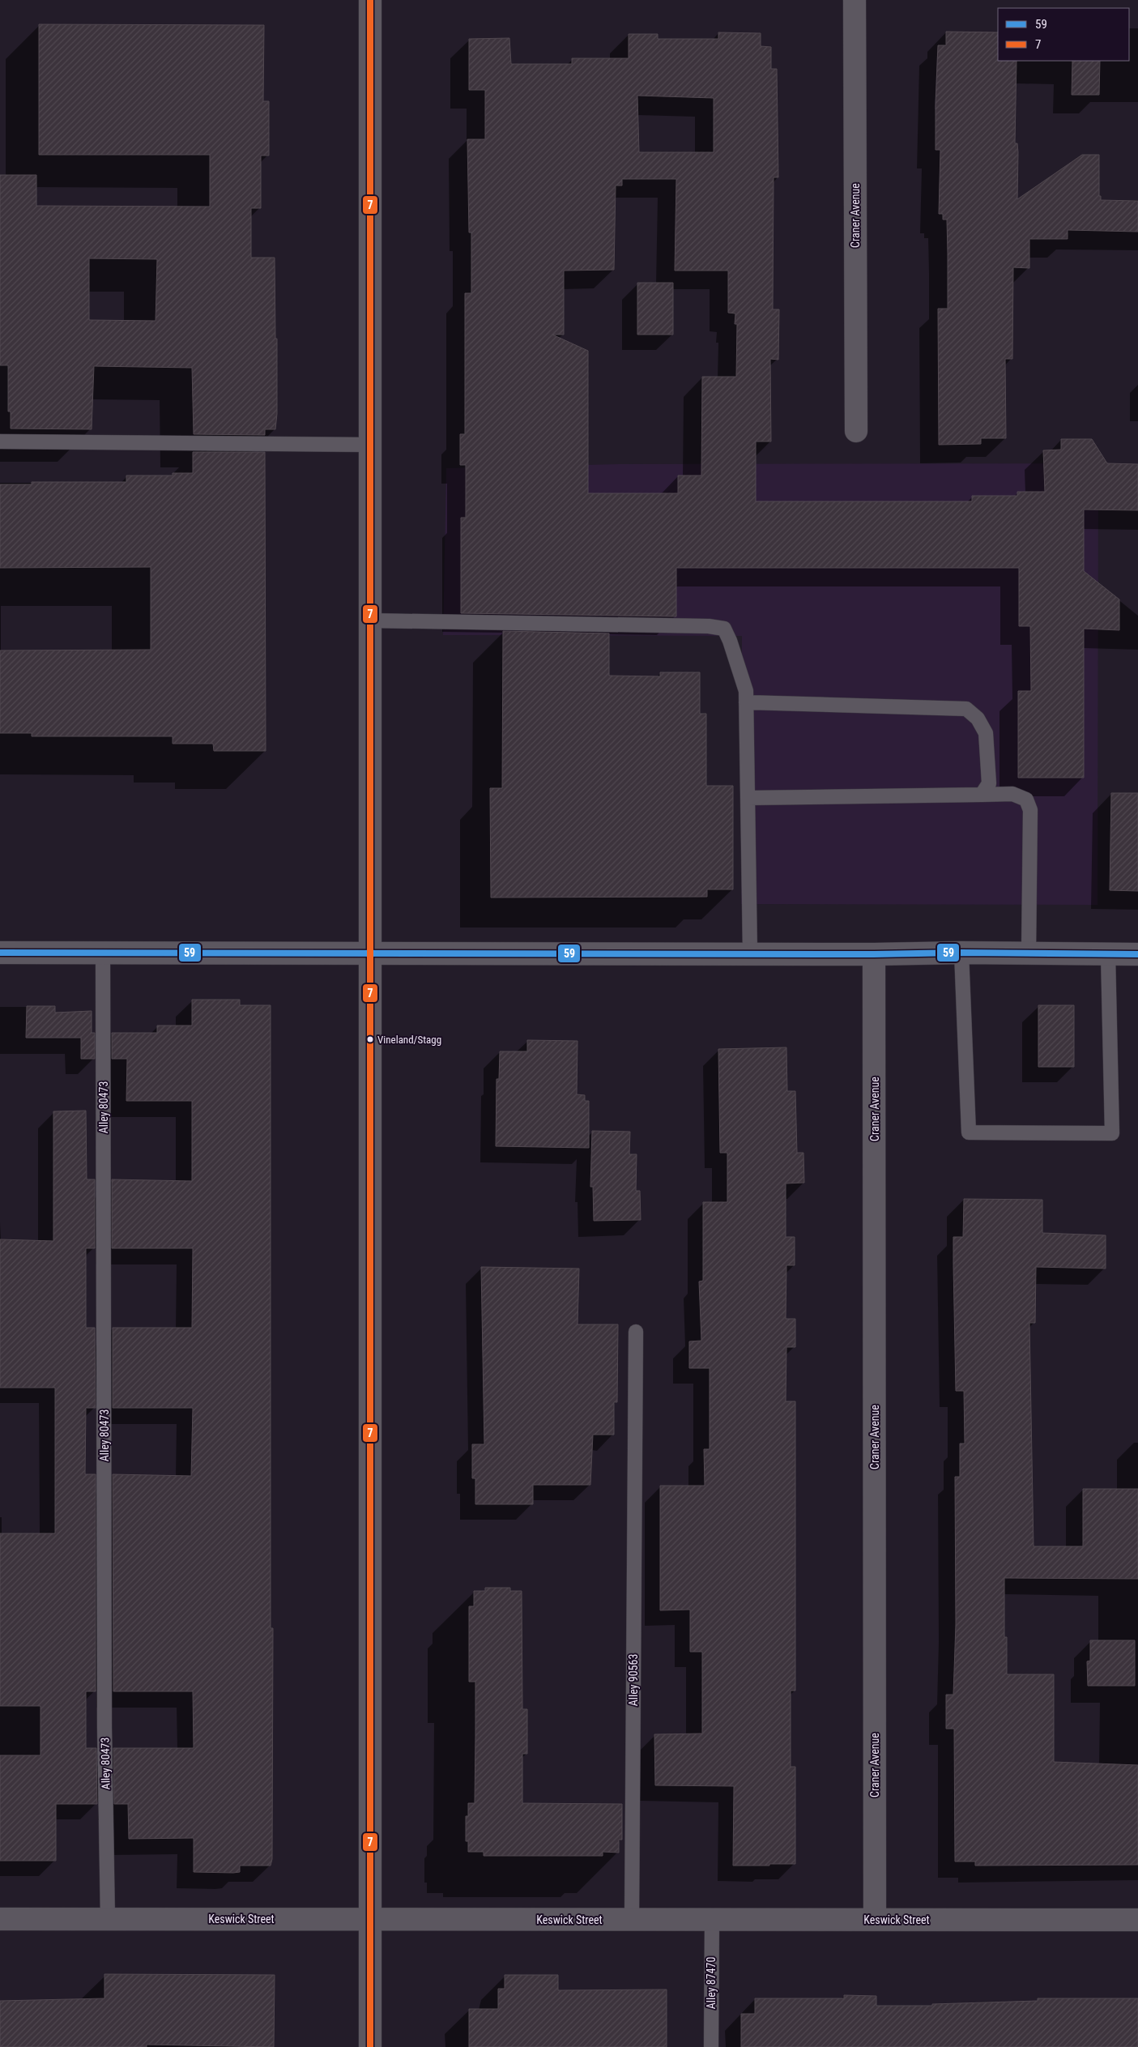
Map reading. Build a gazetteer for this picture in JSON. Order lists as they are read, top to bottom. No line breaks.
{"streets":{"street":["Craner Avenue","Keswick Street"],"lane":["Alley 80473","Alley 90563","Alley 87470"]},"crossings":[["Craner Avenue","Keswick Street"],["Alley 80473","Keswick Street"],["Alley 90563","Keswick Street"],["Keswick Street","Alley 87470"]],"places":["Vineland/Stagg"],"lines":["transit line 7","transit line 59"],"legend":["59","7"]}
